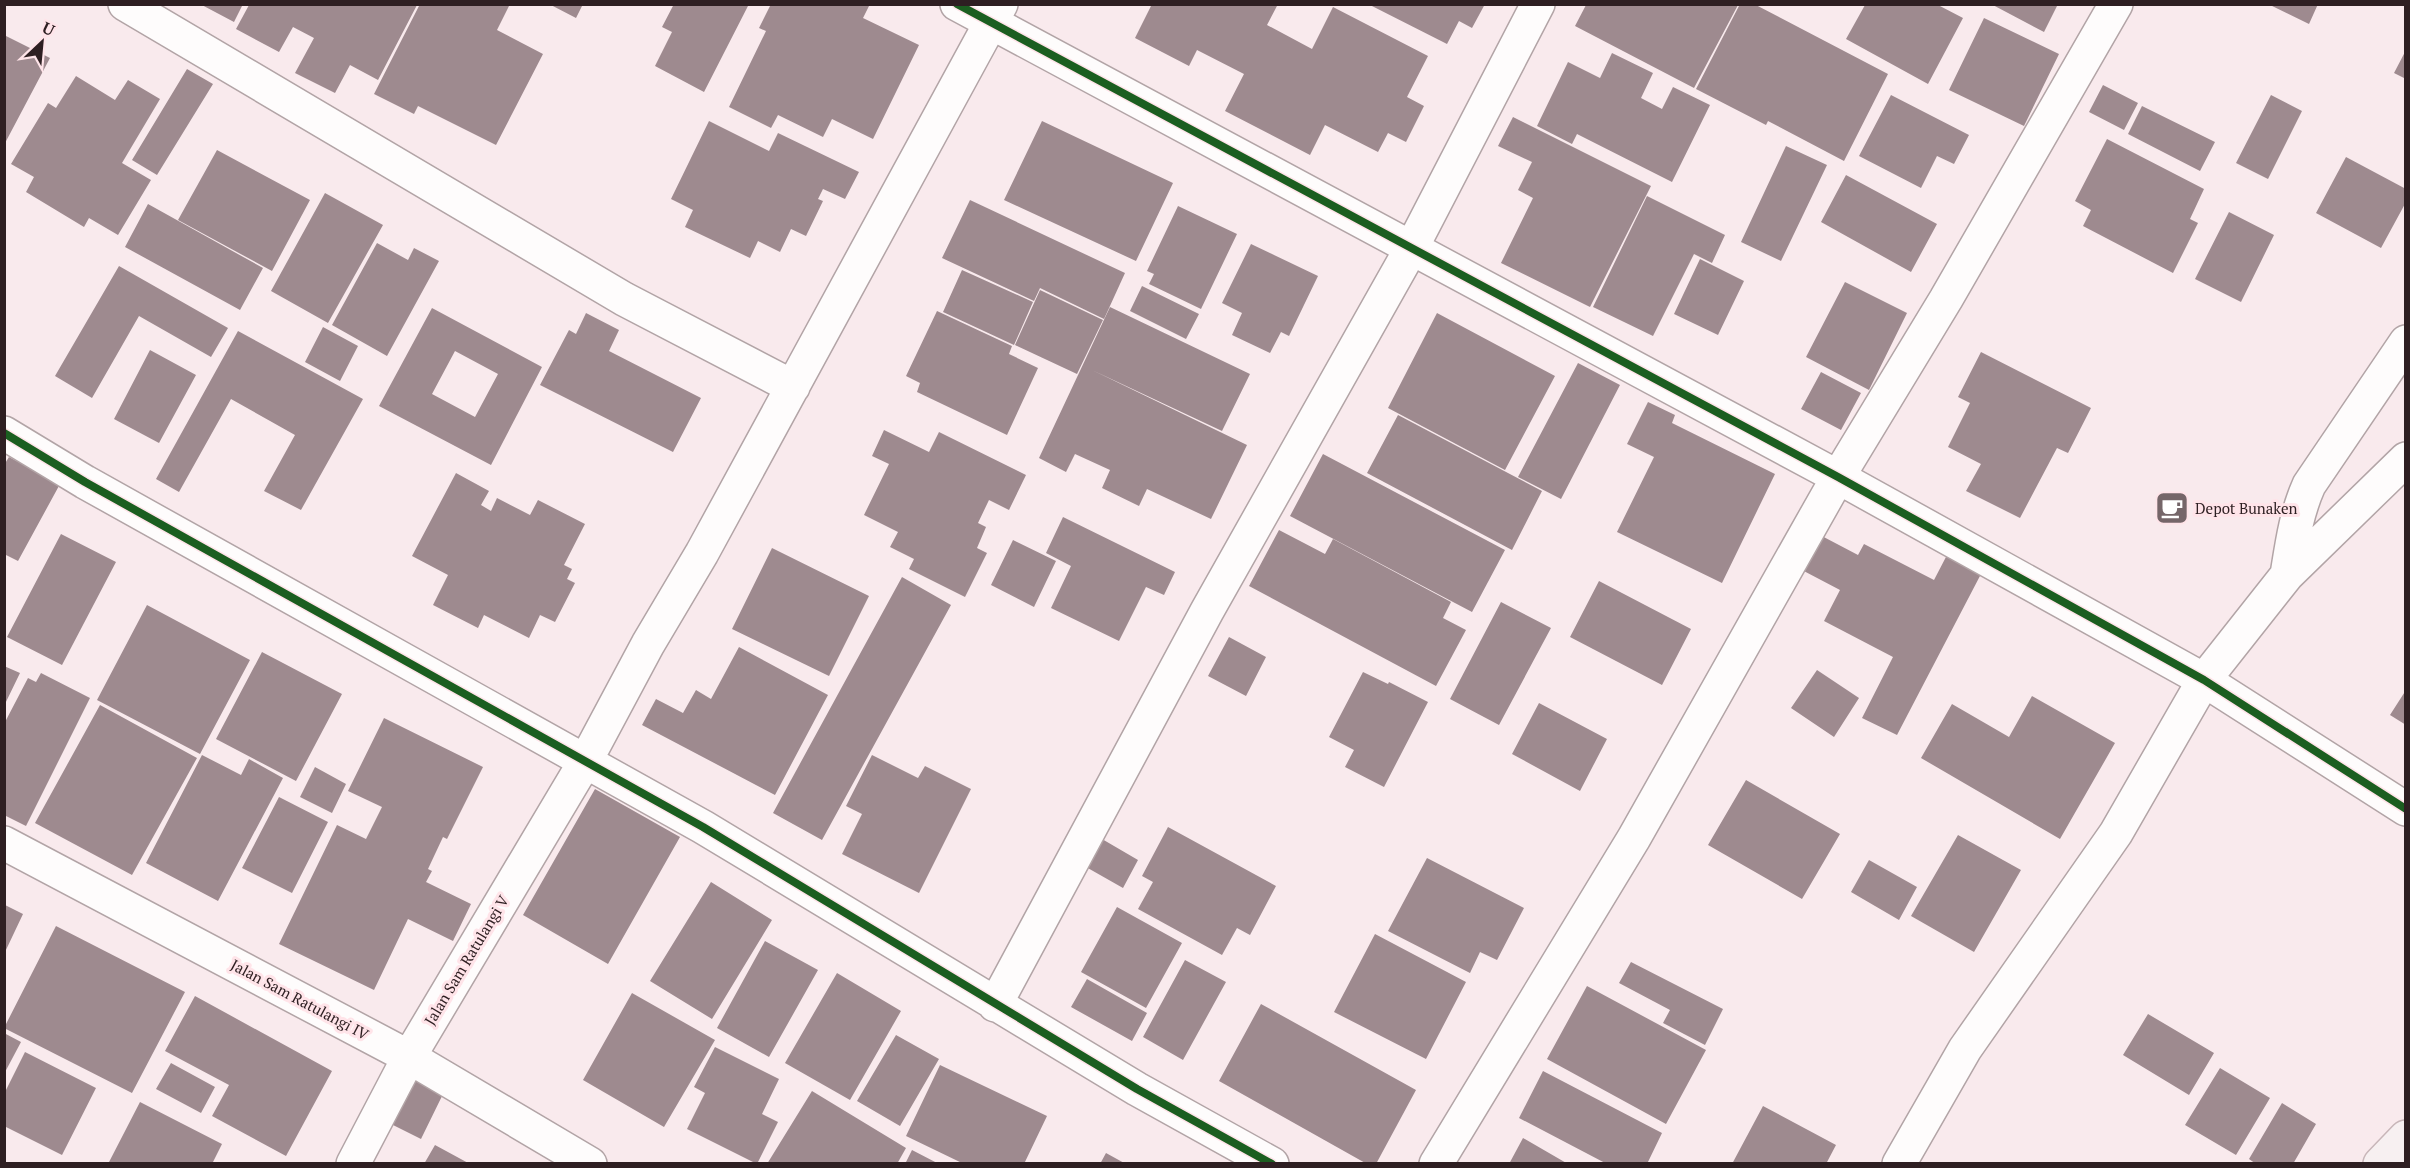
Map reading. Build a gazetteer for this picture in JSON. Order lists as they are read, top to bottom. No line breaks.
{"streets":{"street":["Jalan Sam Ratulangi V","Jalan Sam Ratulangi IV"]},"crossings":[["Jalan Sam Ratulangi V","Jalan Sam Ratulangi IV"]],"places":{"cafe":["Depot Bunaken"]},"north":"top right"}
